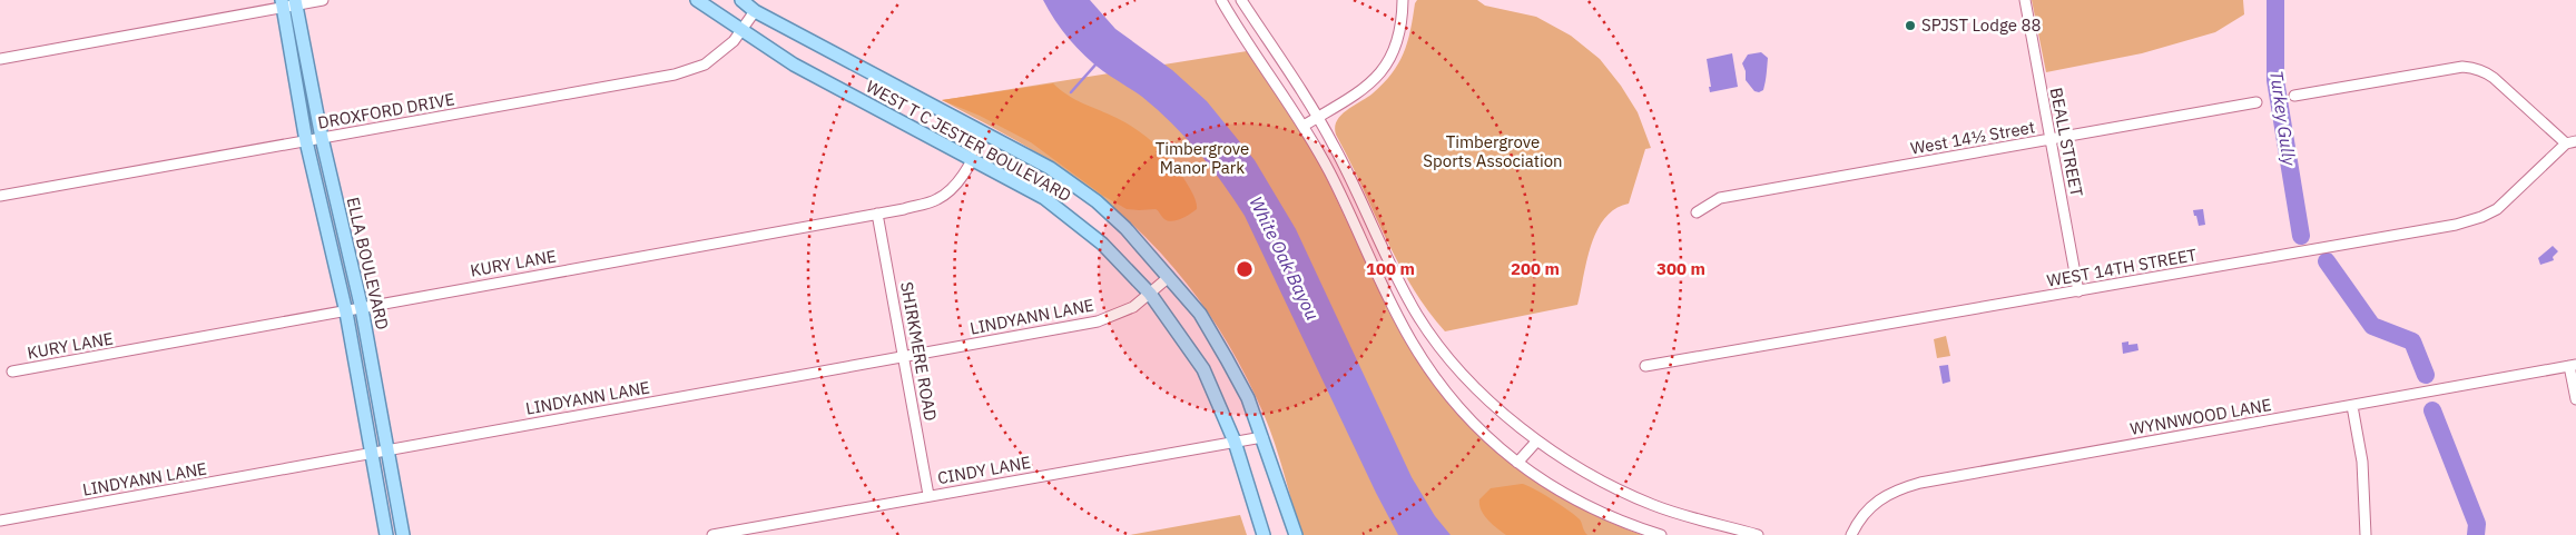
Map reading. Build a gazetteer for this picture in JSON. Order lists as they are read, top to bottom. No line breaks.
{"streets":{"main road":["WEST T C JESTER BOULEVARD","ELLA BOULEVARD"],"street":["DROXFORD DRIVE","West 14½ Street","BEALL STREET","KURY LANE","WEST 14TH STREET","LINDYANN LANE","SHIRKMERE ROAD","WYNNWOOD LANE","CINDY LANE"]},"crossings":[["DROXFORD DRIVE","WEST T C JESTER BOULEVARD"],["DROXFORD DRIVE","ELLA BOULEVARD"],["West 14½ Street","BEALL STREET"],["WEST T C JESTER BOULEVARD","KURY LANE"],["WEST T C JESTER BOULEVARD","LINDYANN LANE"],["WEST T C JESTER BOULEVARD","CINDY LANE"],["BEALL STREET","WEST 14TH STREET"],["ELLA BOULEVARD","KURY LANE"],["ELLA BOULEVARD","LINDYANN LANE"],["KURY LANE","SHIRKMERE ROAD"],["LINDYANN LANE","SHIRKMERE ROAD"],["SHIRKMERE ROAD","CINDY LANE"]],"water":["Turkey Gully","White Oak Bayou"],"parks":["Timbergrove Sports Association","Timbergrove Manor Park"],"places":["SPJST Lodge 88"],"rings":["100 m","200 m","300 m"]}
